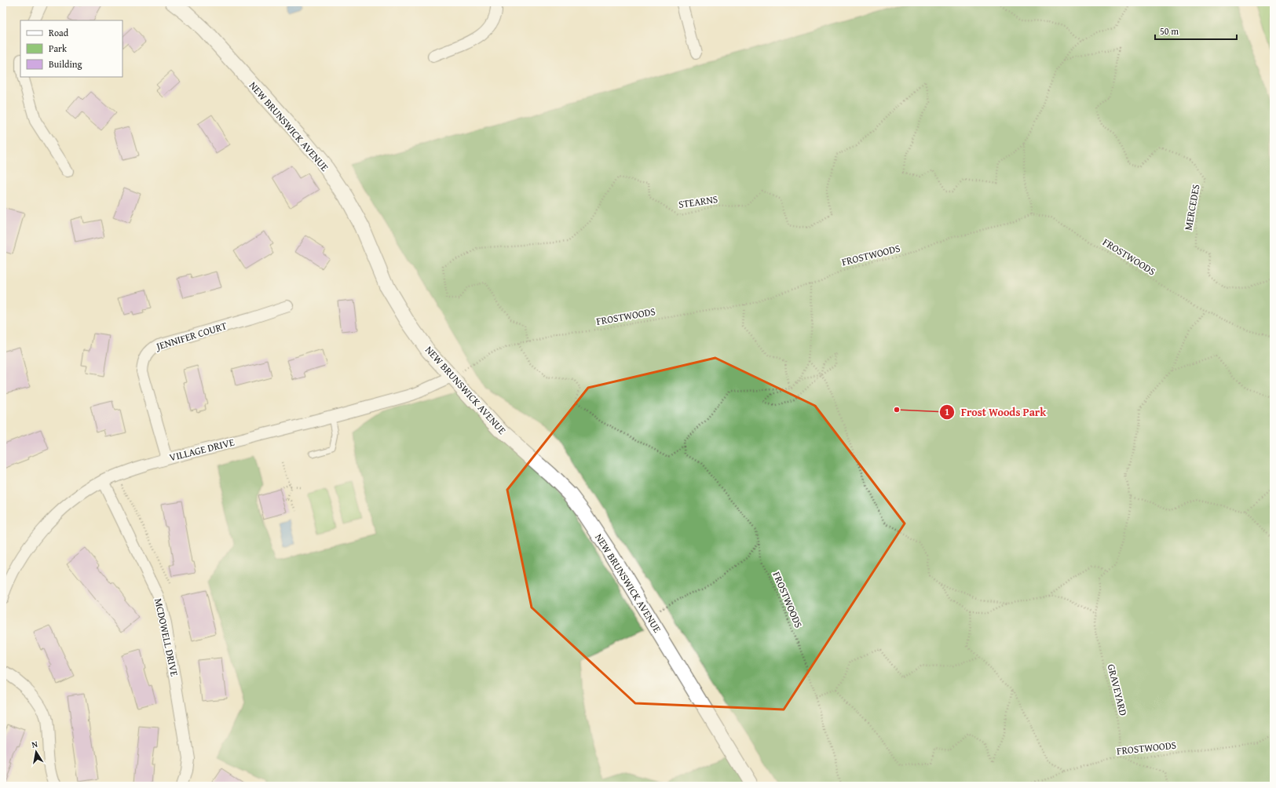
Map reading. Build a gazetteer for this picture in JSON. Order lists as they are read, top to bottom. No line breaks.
{"streets":{"street":["NEW BRUNSWICK AVENUE","JENNIFER COURT","VILLAGE DRIVE","MCDOWELL DRIVE"],"path":["STEARNS","MERCEDES","FROSTWOODS","GRAVEYARD"]},"crossings":[["NEW BRUNSWICK AVENUE","FROSTWOODS"],["NEW BRUNSWICK AVENUE","VILLAGE DRIVE"],["STEARNS","FROSTWOODS"],["FROSTWOODS","VILLAGE DRIVE"],["FROSTWOODS","GRAVEYARD"],["JENNIFER COURT","VILLAGE DRIVE"],["VILLAGE DRIVE","MCDOWELL DRIVE"]],"places":["Frost Woods Park"],"legend":["Road","Park","Building"],"scale_bar":"50 m","north":"top"}
